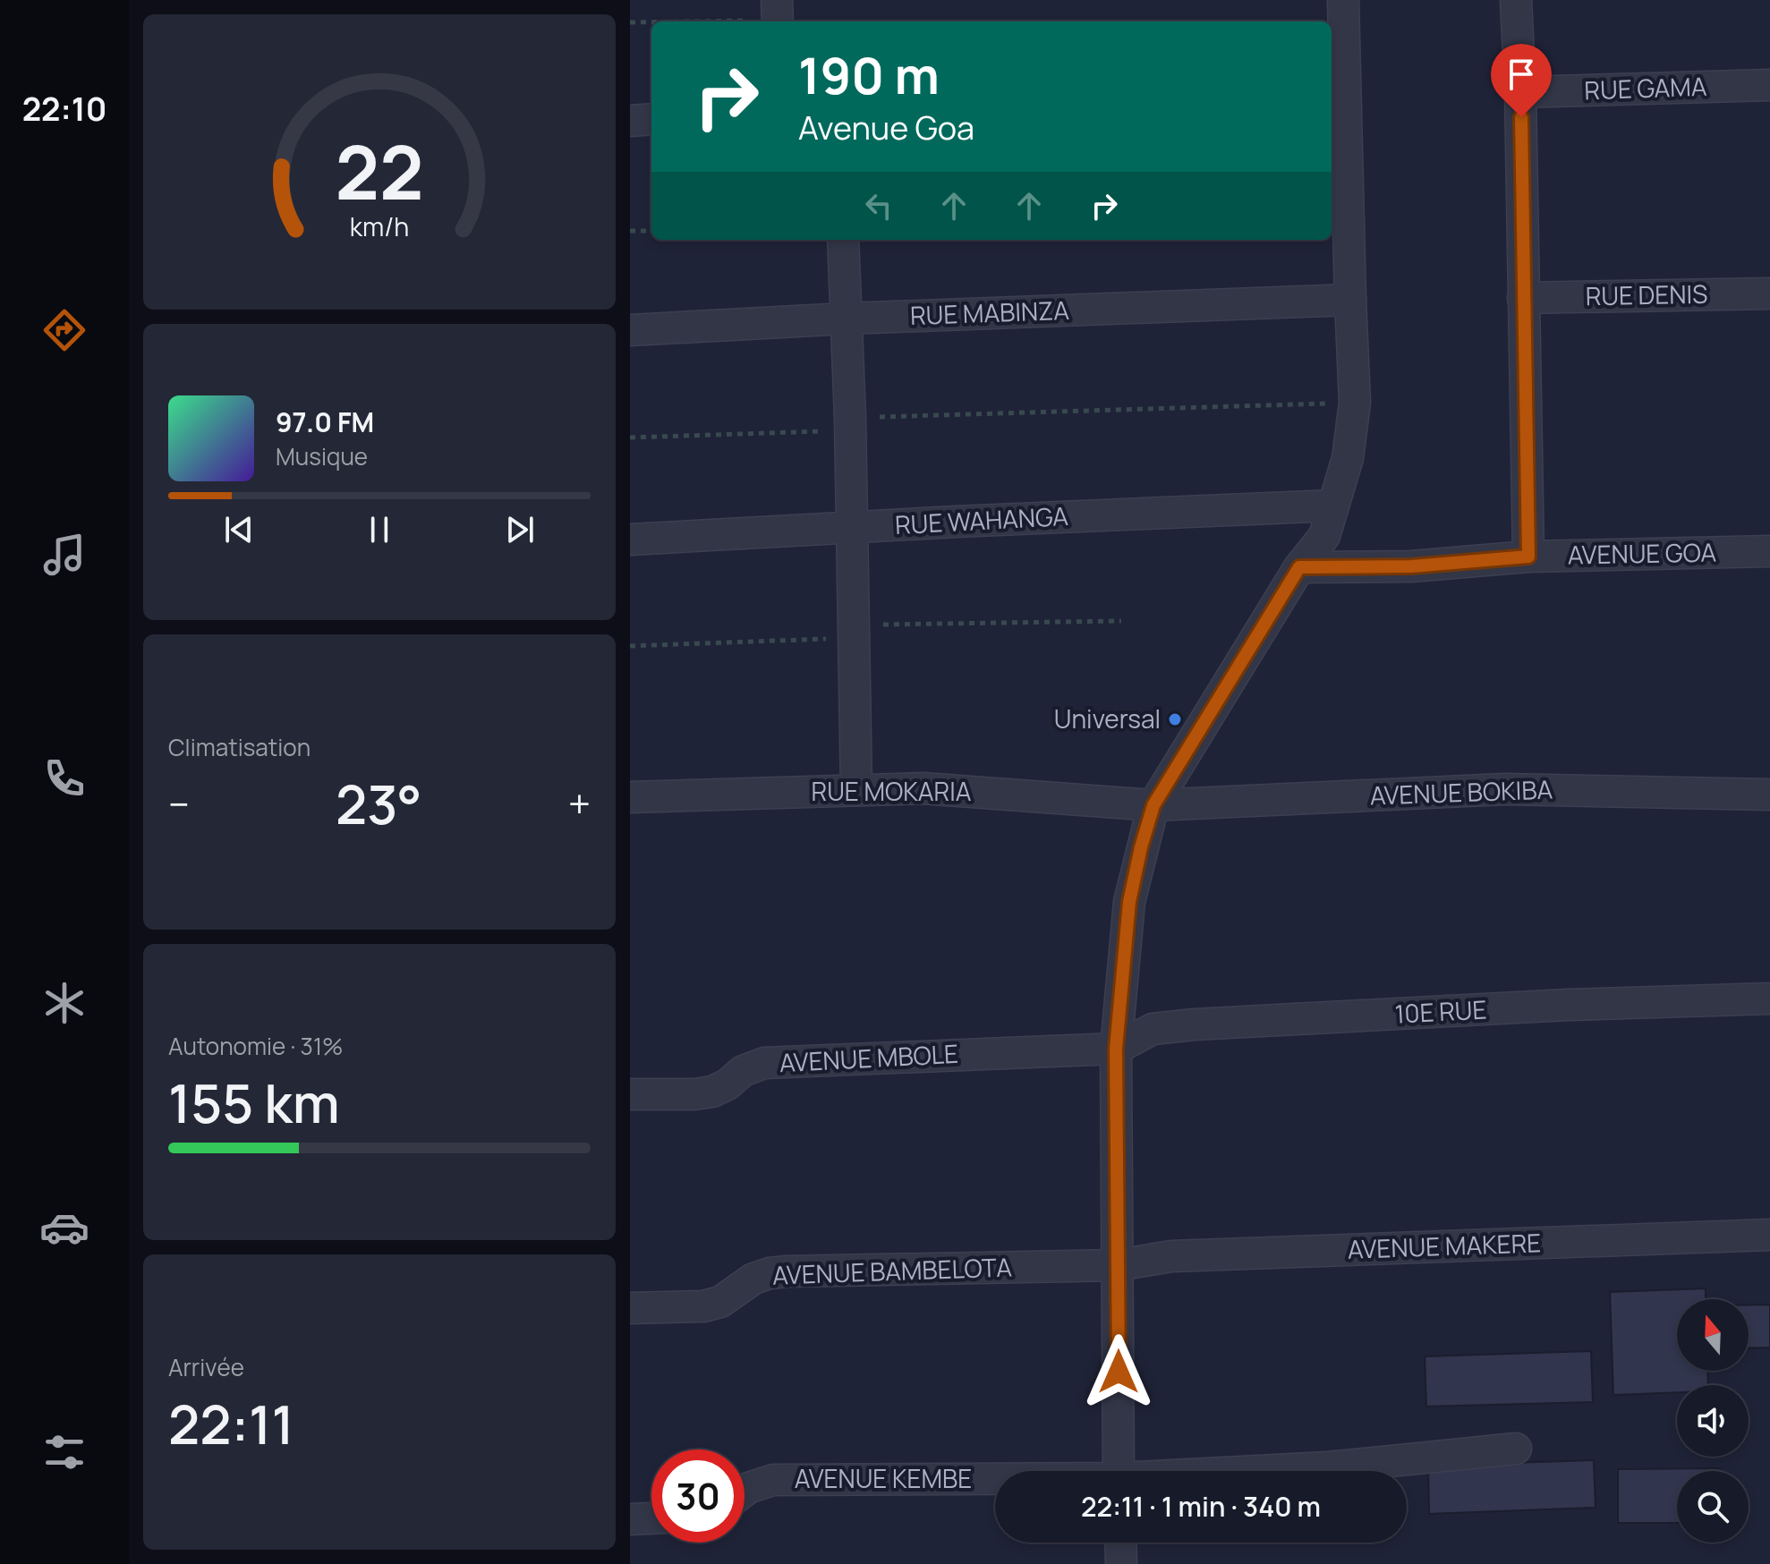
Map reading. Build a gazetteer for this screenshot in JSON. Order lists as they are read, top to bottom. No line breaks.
{"streets":{"street":["RUE GAMA","RUE DENIS","RUE MABINZA","RUE WAHANGA","AVENUE GOA","RUE MOKARIA","AVENUE BOKIBA","10E RUE","AVENUE MBOLE","AVENUE MAKERE","AVENUE BAMBELOTA","AVENUE KEMBE"]},"crossings":[["RUE MOKARIA","AVENUE BOKIBA"],["10E RUE","AVENUE MBOLE"],["AVENUE MAKERE","AVENUE BAMBELOTA"]],"places":["Universal"],"north":"top","page":{"tabs":"22:10","turn":["190 m","Avenue Goa"],"song":["97.0 FM","Musique"],"tile":["Climatisation",["Autonomie · 31%","155 km"],["Arrivée","22:11"]],"heat":["−","23°","+"],"limit":"30","trip":"22:11 · 1 min · 340 m","gauge":["22","km/h"]}}
